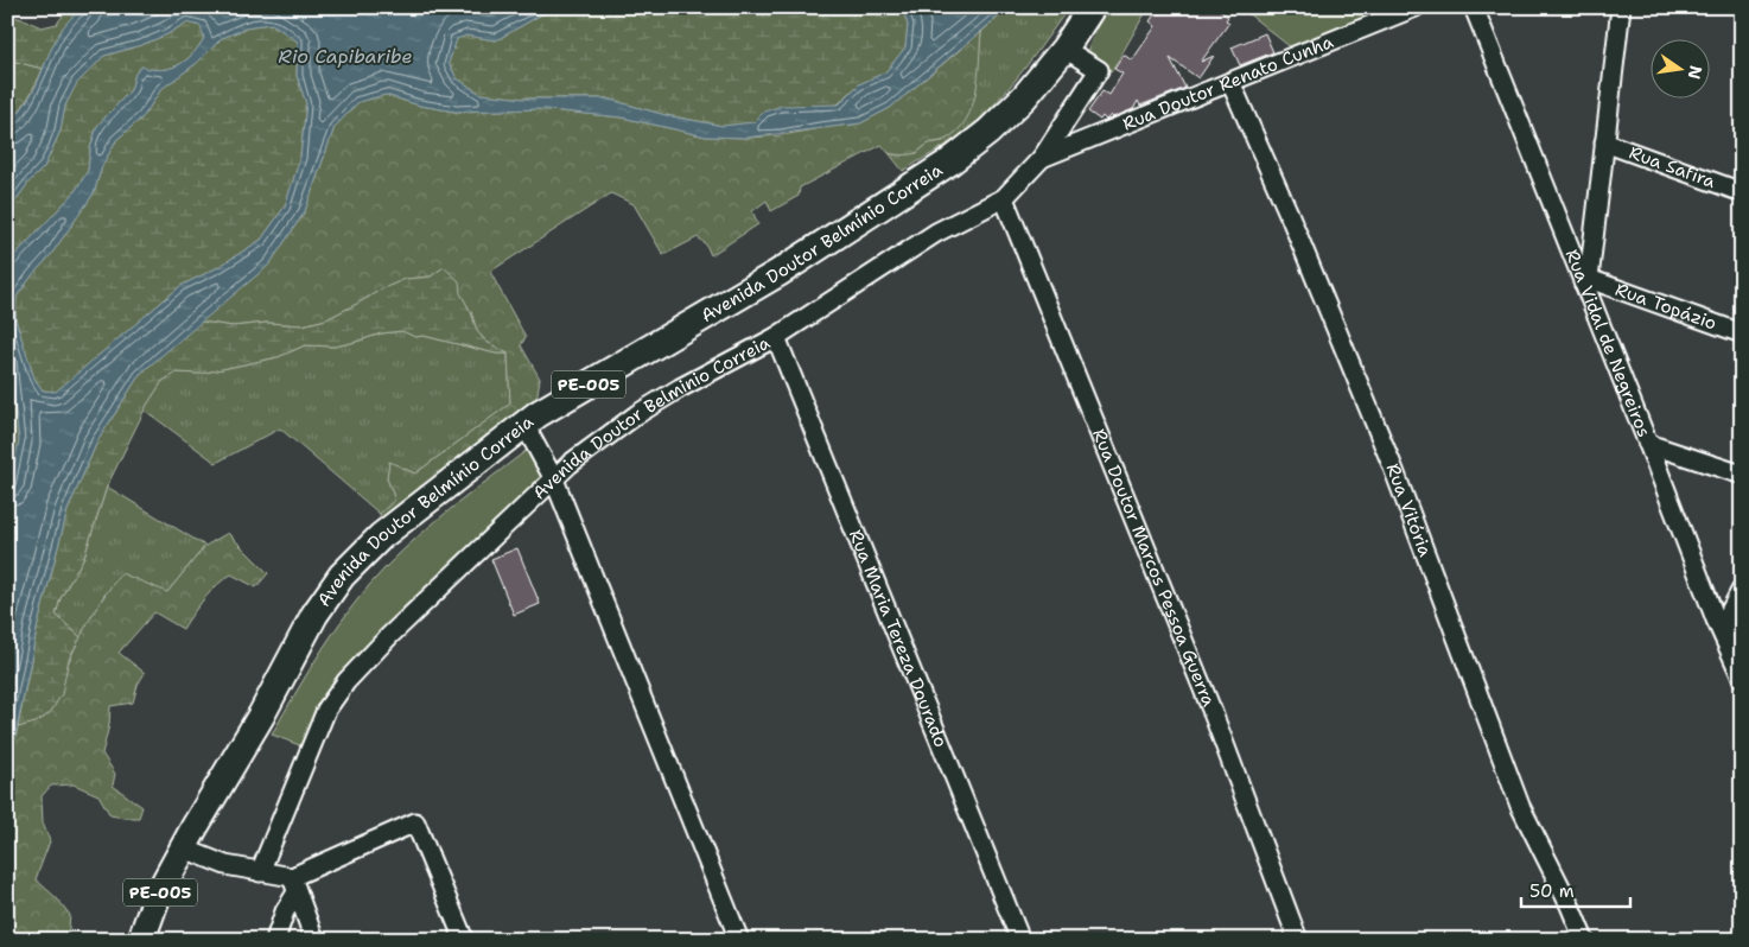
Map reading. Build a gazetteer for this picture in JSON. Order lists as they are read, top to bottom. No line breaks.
{"streets":{"main road":["Avenida Doutor Belmínio Correia","PE-005"],"street":["Rua Doutor Renato Cunha","Rua Safira","Rua Topázio","Rua Vidal de Negreiros","Avenida Doutor Belminio Correia","Rua Vitória","Rua Doutor Marcos Pessoa Guerra","Rua Maria Tereza Dourado"]},"crossings":[["Rua Doutor Renato Cunha","Avenida Doutor Belminio Correia"],["Rua Doutor Renato Cunha","Rua Vitória"],["Avenida Doutor Belmínio Correia","Avenida Doutor Belminio Correia"],["Rua Topázio","Rua Vidal de Negreiros"],["Avenida Doutor Belminio Correia","Rua Doutor Marcos Pessoa Guerra"],["Avenida Doutor Belminio Correia","Rua Maria Tereza Dourado"]],"water":["Rio Capibaribe"],"scale_bar":"50 m","north":"right"}
